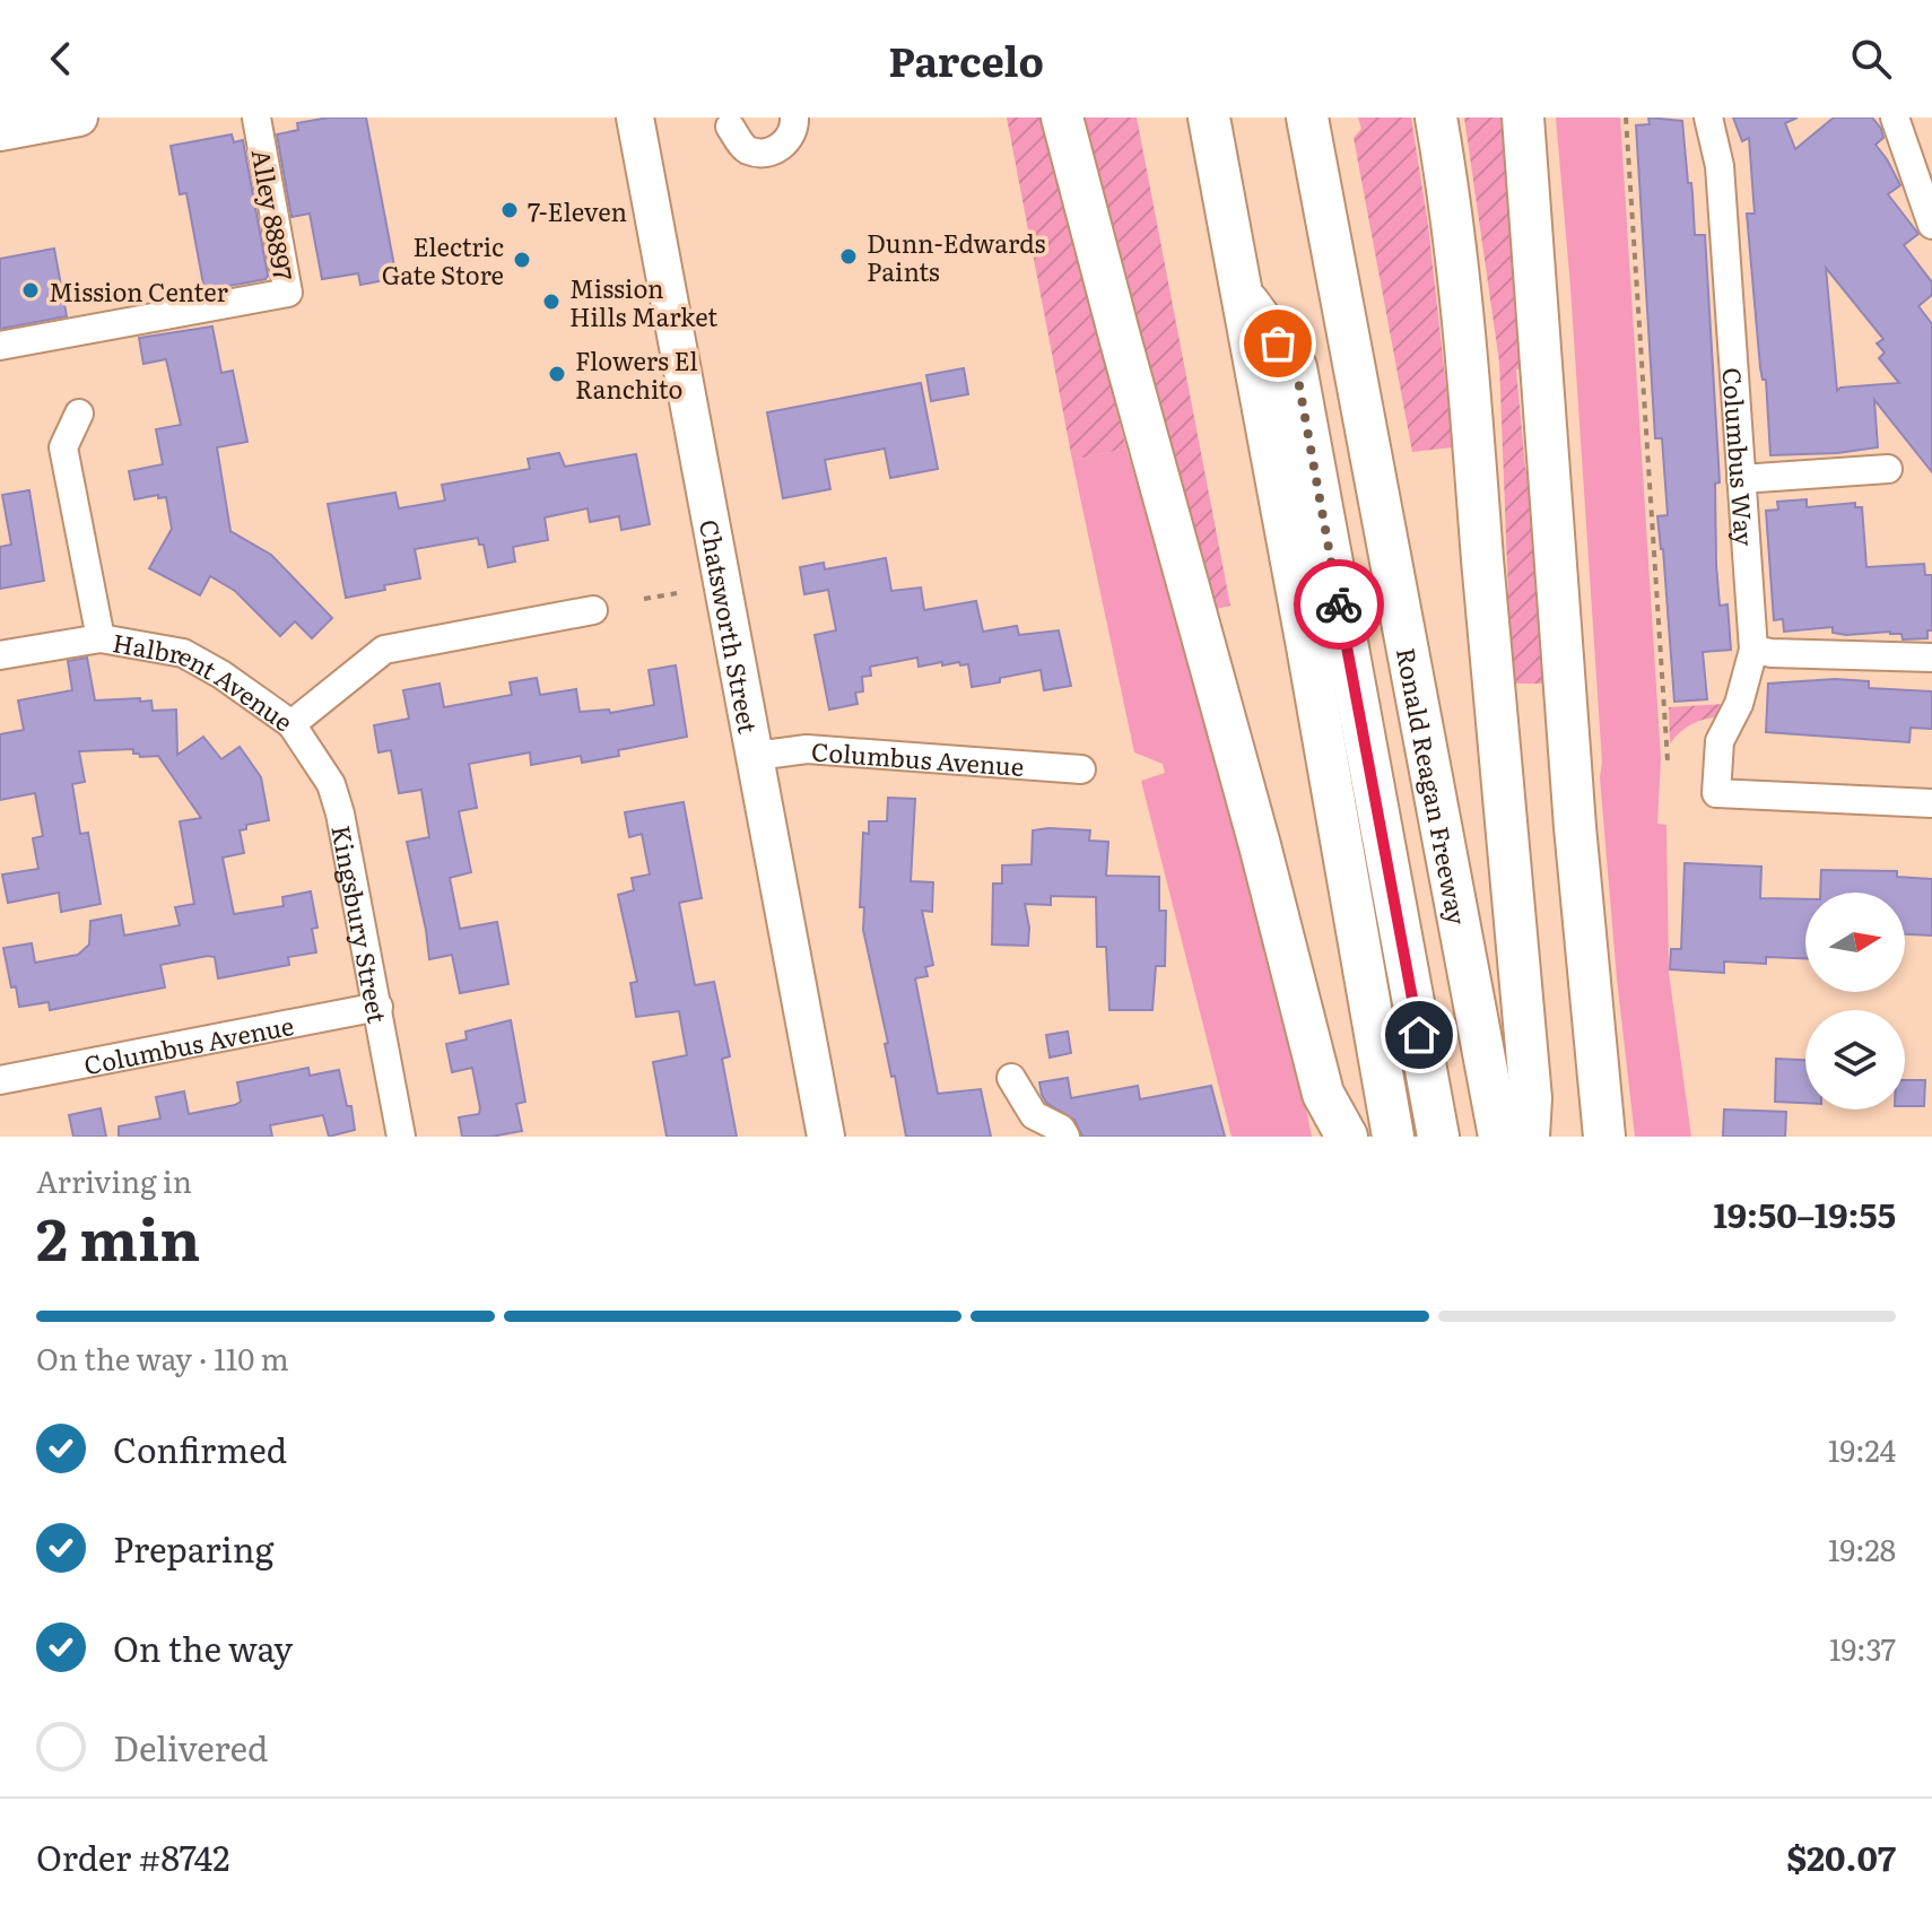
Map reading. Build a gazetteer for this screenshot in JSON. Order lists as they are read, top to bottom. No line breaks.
{"streets":{"highway":["Ronald Reagan Freeway"],"main road":["Chatsworth Street"],"street":["Alley 88897","Columbus Way","Halbrent Avenue","Columbus Avenue","Kingsbury Street"]},"crossings":[["Chatsworth Street","Columbus Avenue"],["Halbrent Avenue","Kingsbury Street"],["Columbus Avenue","Kingsbury Street"]],"places":["7-Eleven","Dunn-Edwards Paints","Electric Gate Store","Mission Center","Mission Hills Market","Flowers El Ranchito"],"north":"right","page":{"header":"Parcelo","heading":["2 min","Arriving in","19:50–19:55"],"panel":["Order #8742","$20.07"],"bar":"On the way · 110 m","list":[["Confirmed","19:24"],["Preparing","19:28"],["On the way","19:37"],"Delivered"]}}
